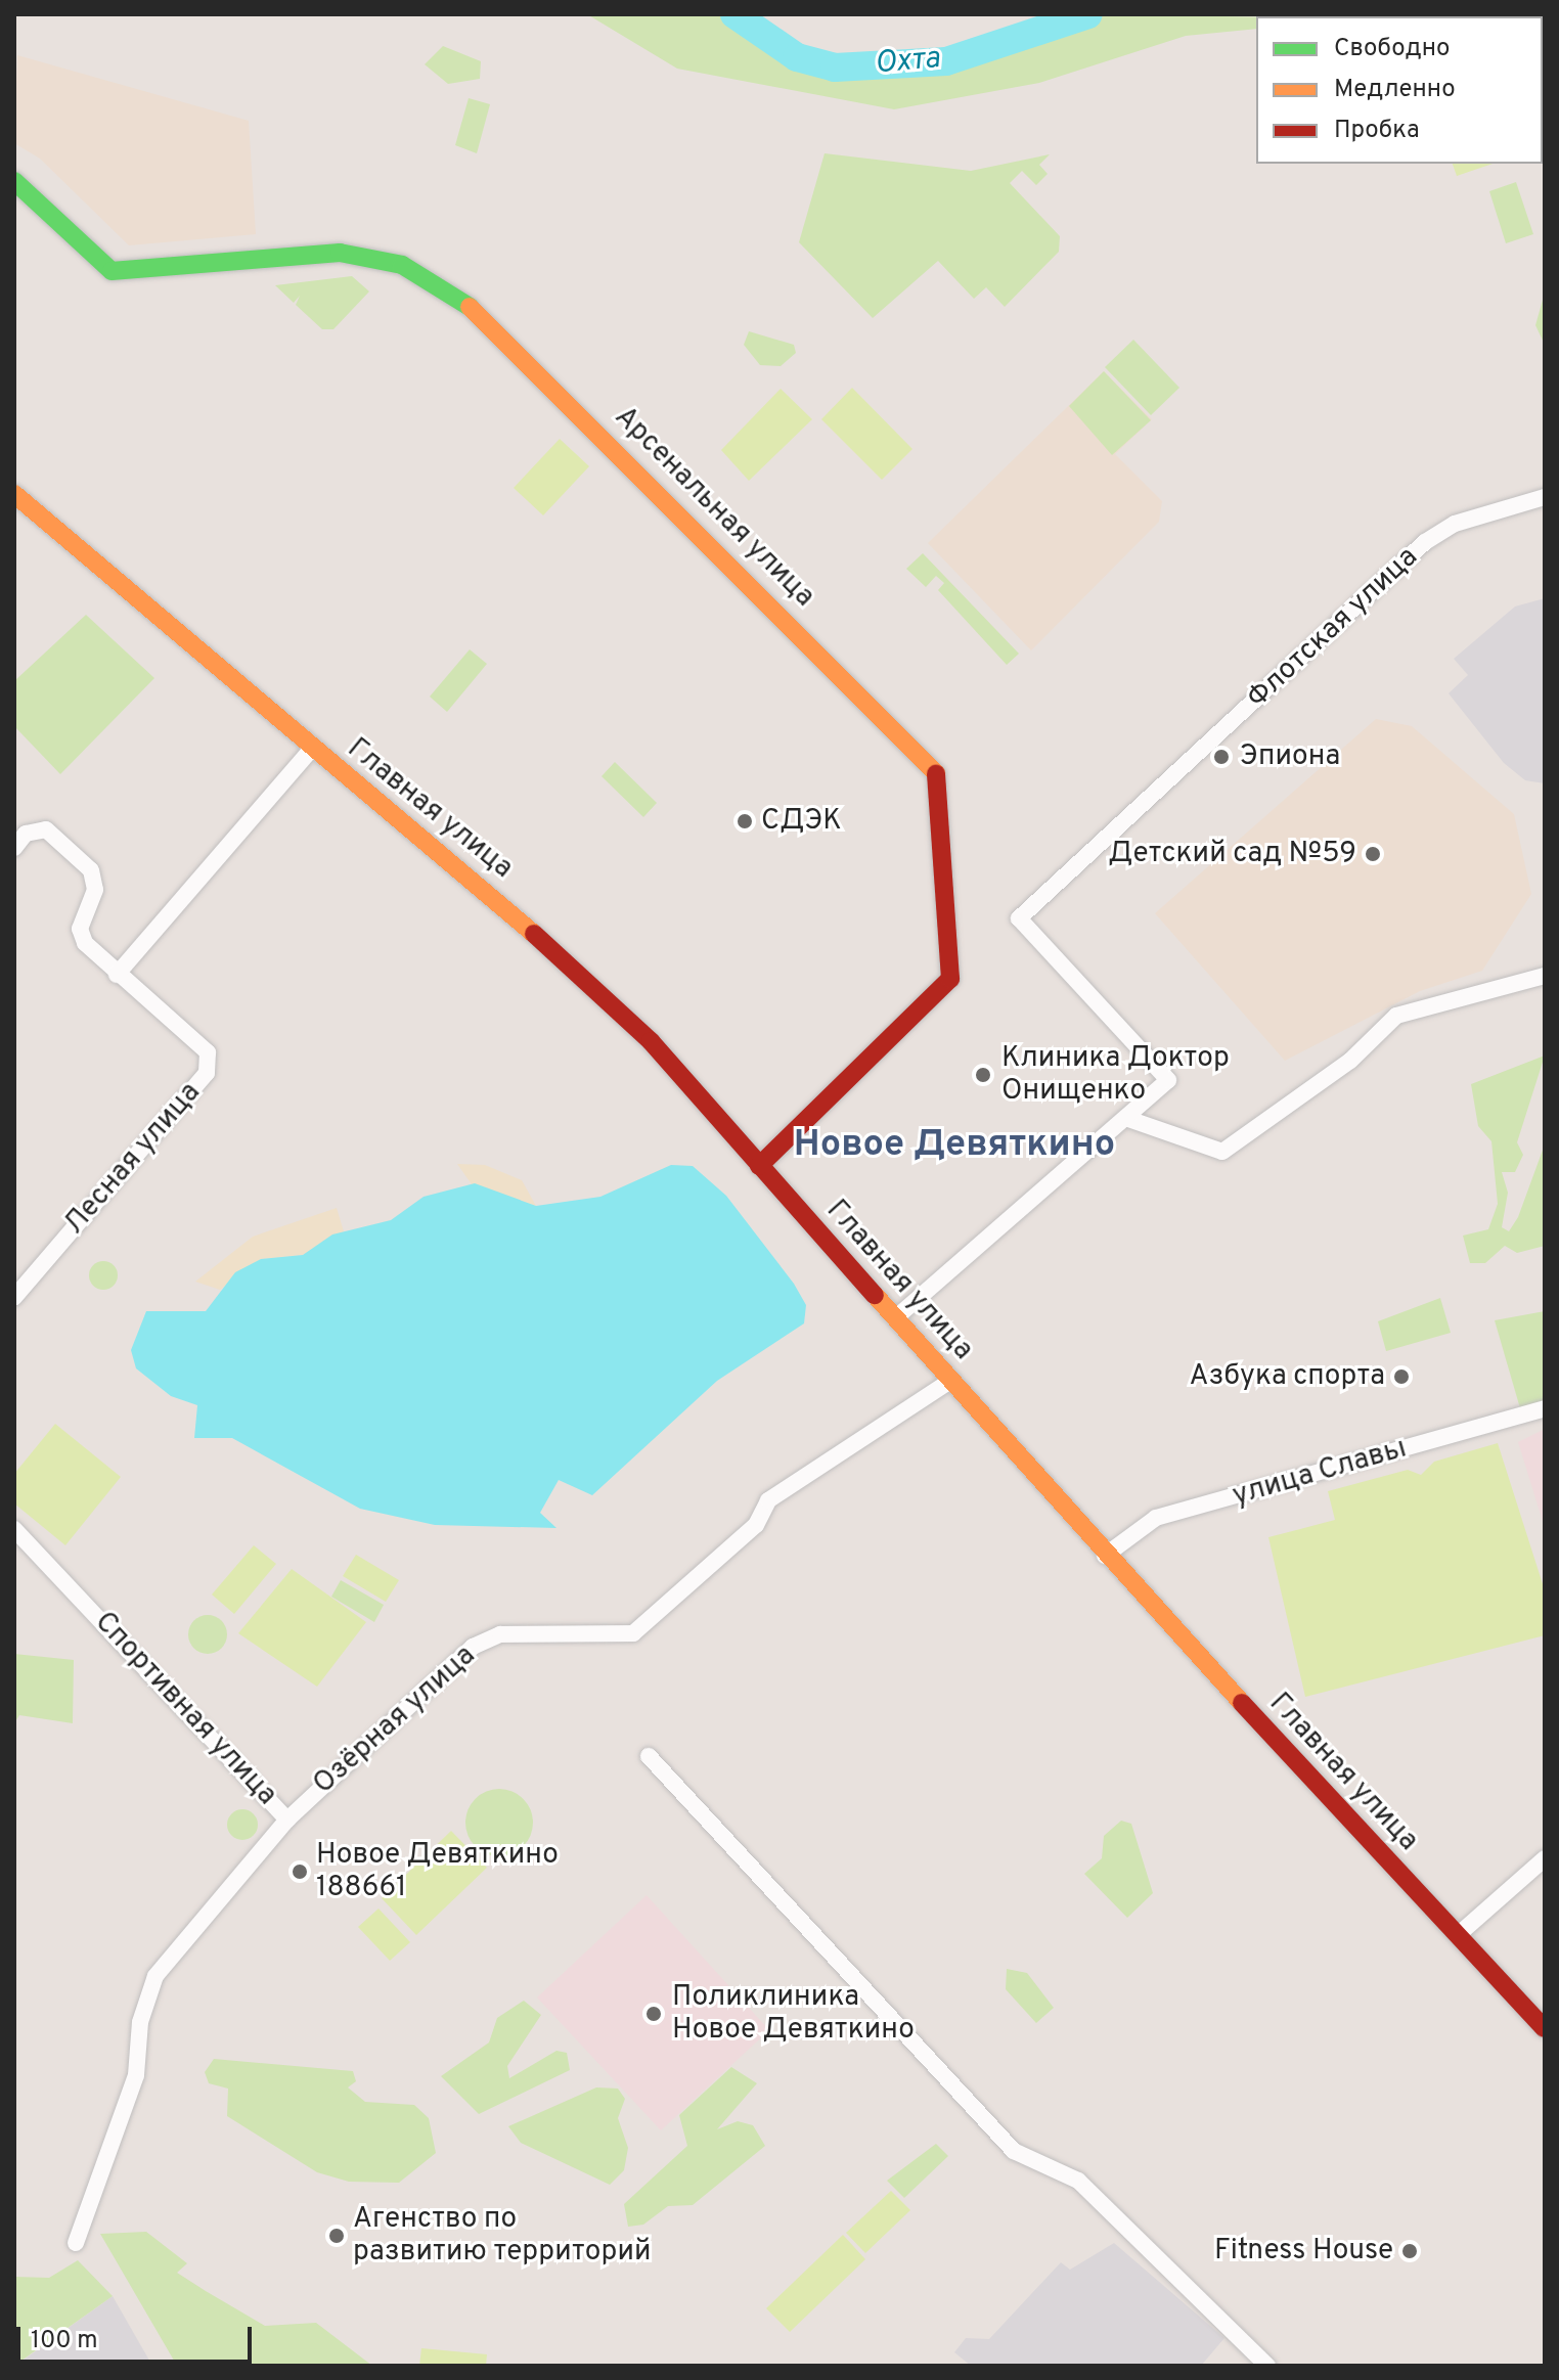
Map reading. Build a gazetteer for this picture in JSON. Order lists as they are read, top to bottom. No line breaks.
{"streets":{"main road":["Арсенальная улица","Главная улица"],"street":["Флотская улица","Лесная улица","улица Славы","Спортивная улица","Озёрная улица"]},"crossings":[["Арсенальная улица","Главная улица"],["Главная улица","улица Славы"],["Главная улица","Озёрная улица"],["Спортивная улица","Озёрная улица"]],"districts":["Новое Девяткино"],"water":["Охта"],"places":["Эпиона","СДЭК","Детский сад №59","Клиника Доктор Онищенко","Азбука спорта","Новое Девяткино 188661","Поликлиника Новое Девяткино","Агенство по развитию территорий","Fitness House"],"legend":["Свободно","Медленно","Пробка"],"scale_bar":"100 m"}
